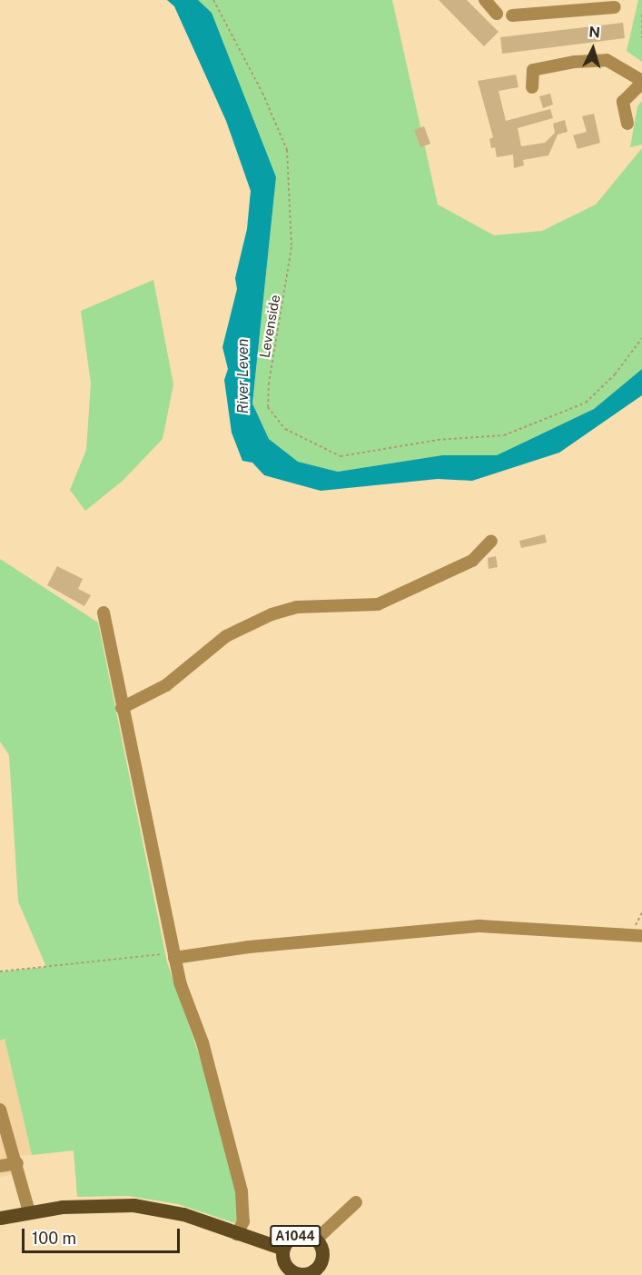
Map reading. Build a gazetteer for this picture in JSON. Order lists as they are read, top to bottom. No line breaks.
{"streets":{"main road":["A1044"],"path":["Levenside"]},"water":["River Leven"],"scale_bar":"100 m","north":"top"}
